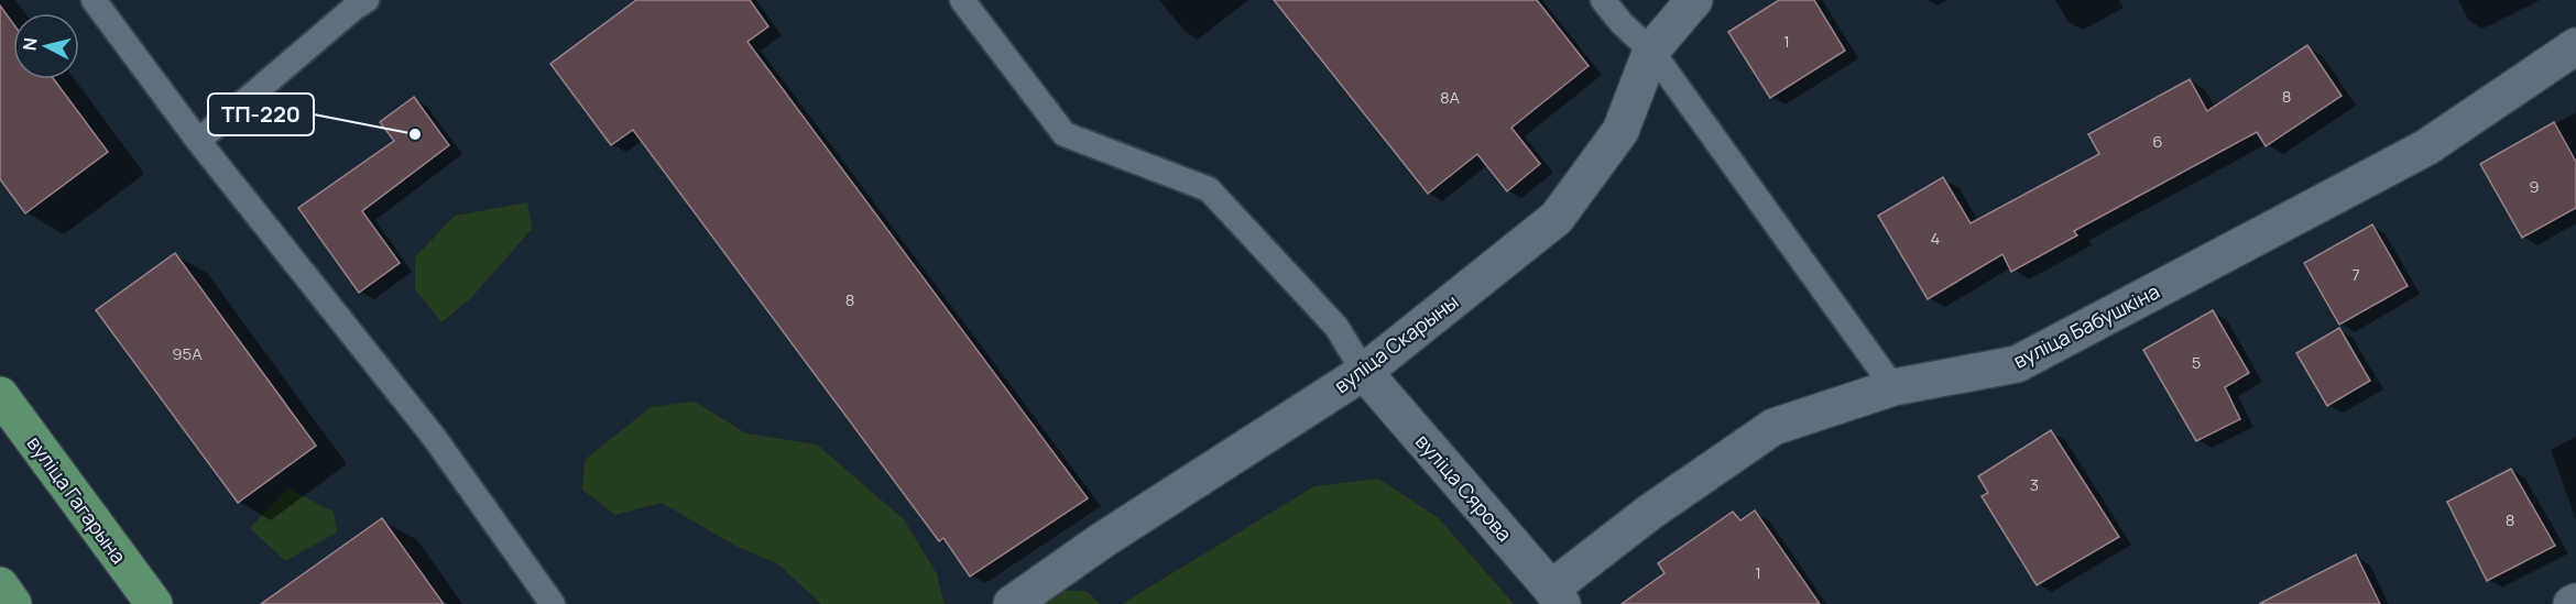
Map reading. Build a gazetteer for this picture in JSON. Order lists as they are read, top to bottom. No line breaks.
{"streets":{"main road":["вуліца Гагарына"],"street":["вуліца Бабушкіна","вуліца Скарыны","вуліца Сярова"]},"crossings":[["вуліца Бабушкіна","вуліца Сярова"],["вуліца Скарыны","вуліца Сярова"]],"places":["ТП-220"],"house_numbers":["1","8","8А","6","9","4","7","8","95А","5","3","8","1"],"north":"left"}
